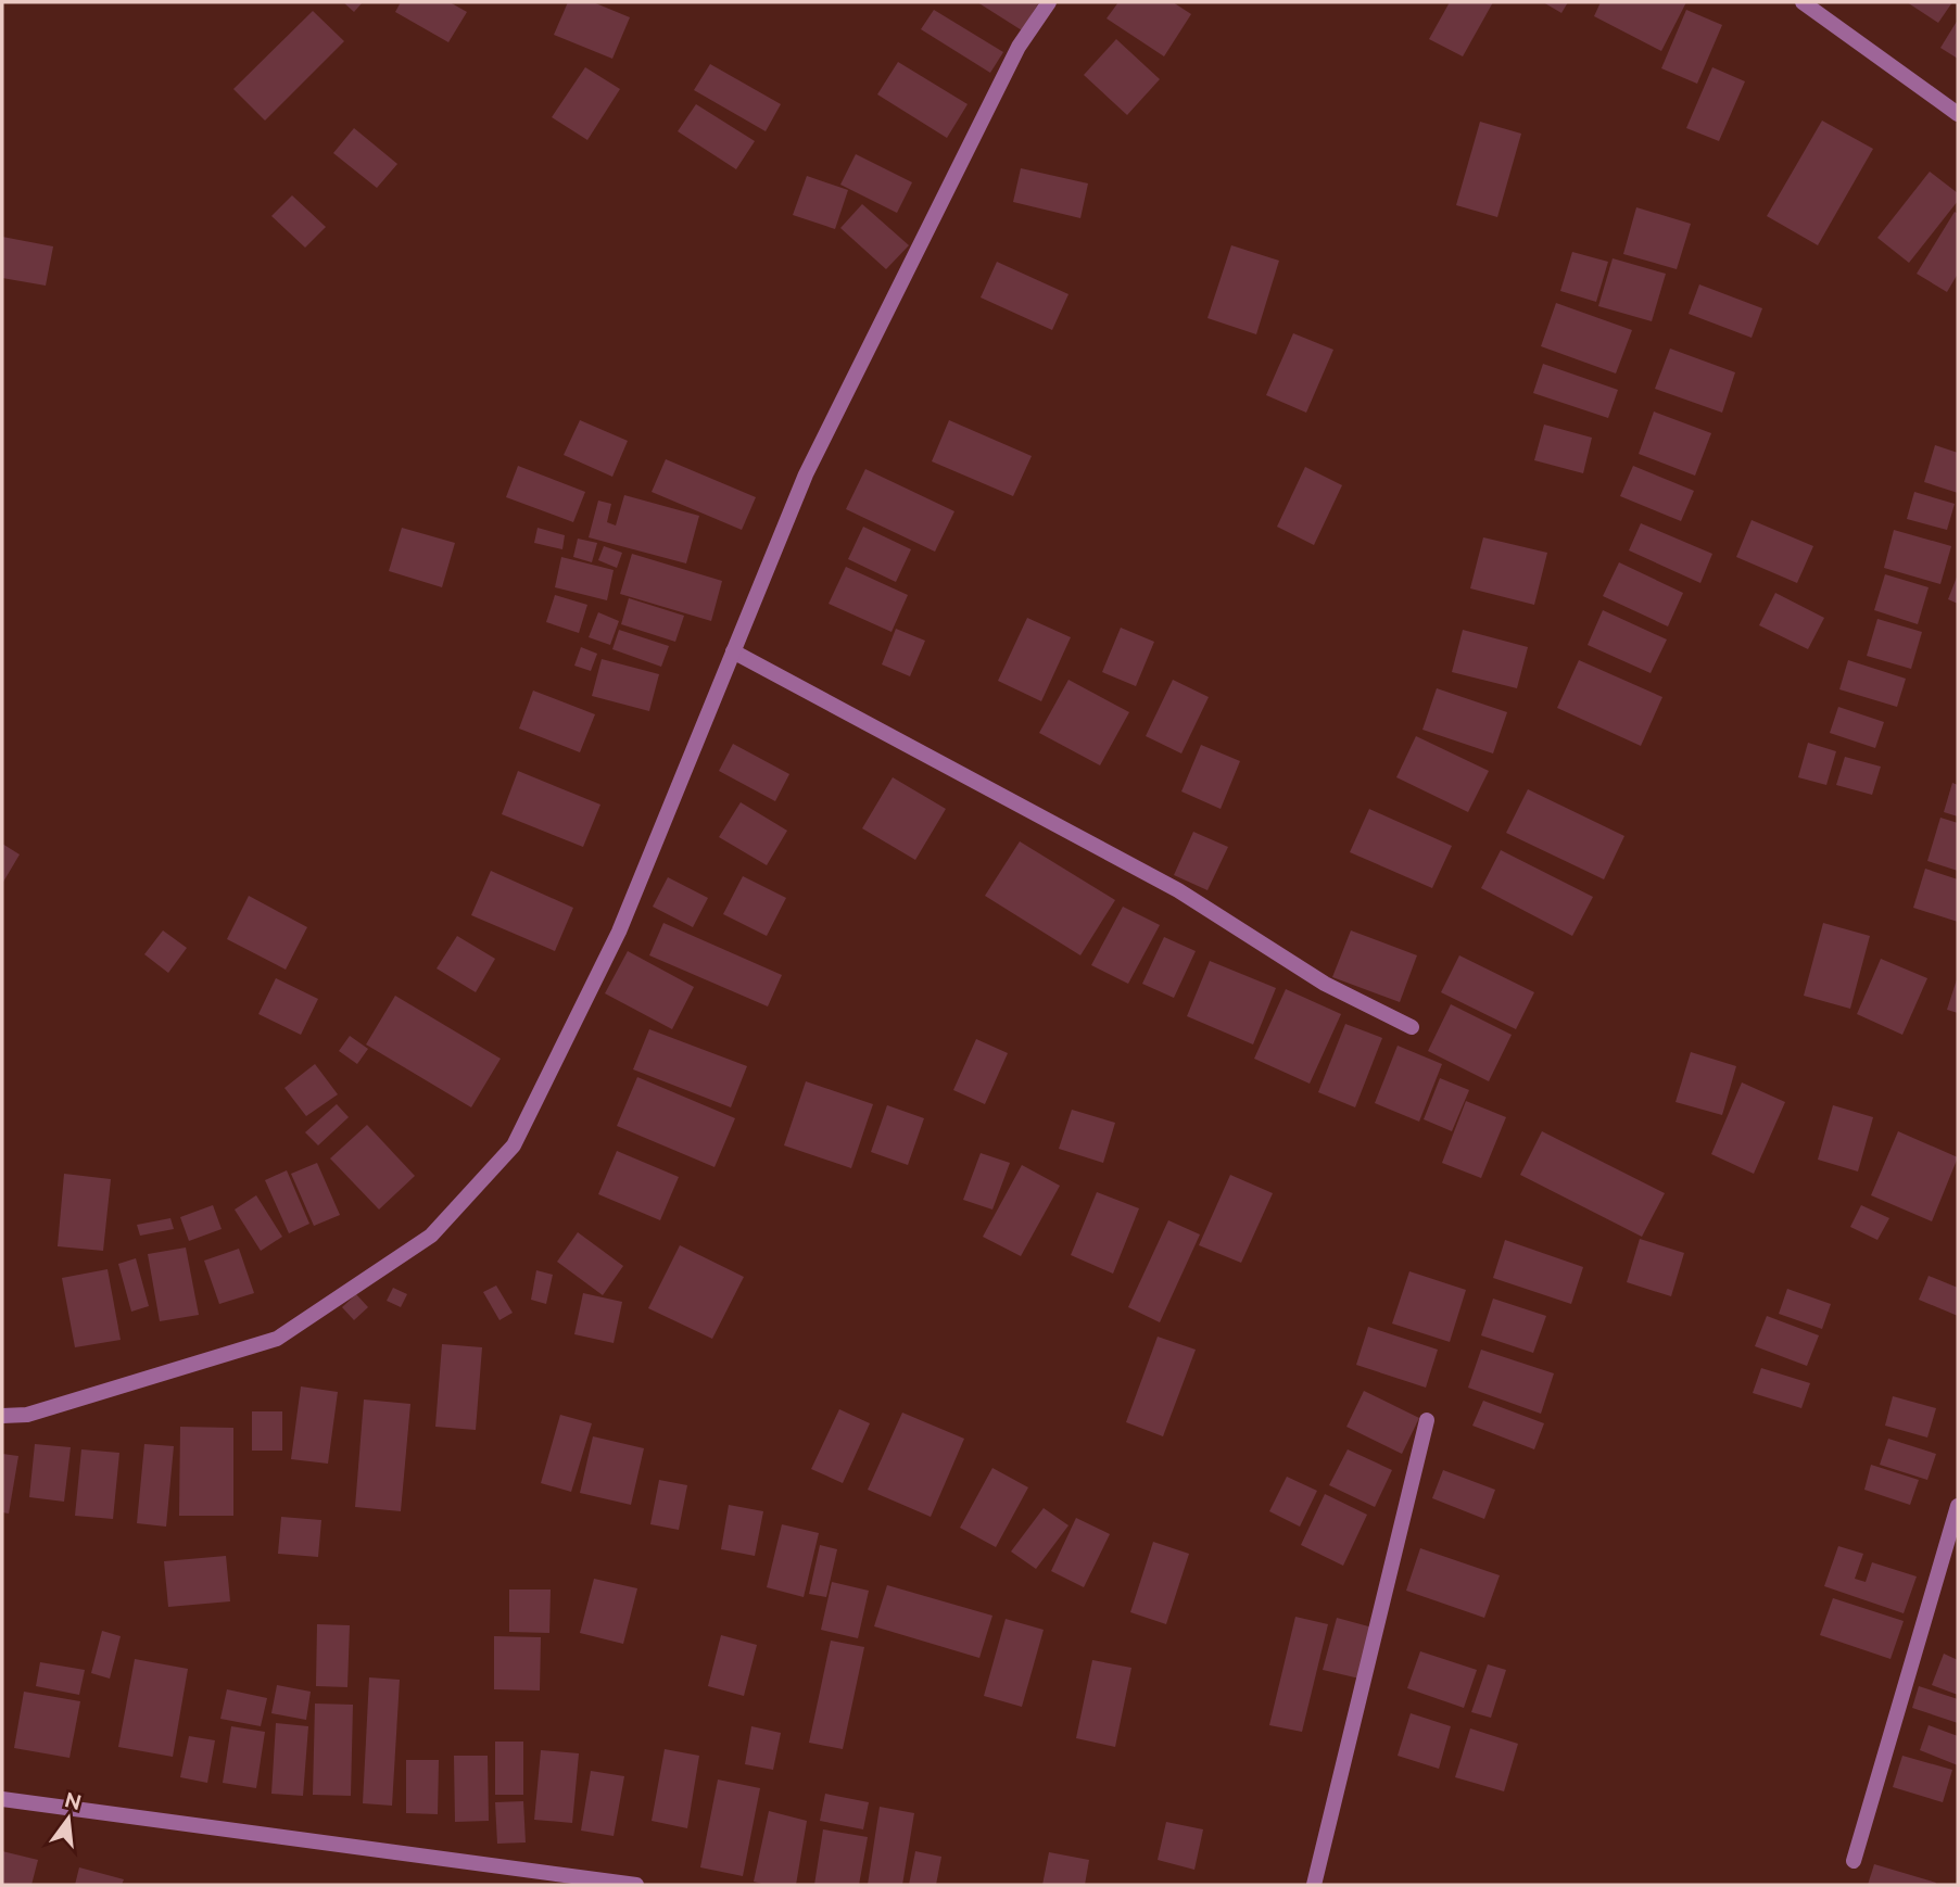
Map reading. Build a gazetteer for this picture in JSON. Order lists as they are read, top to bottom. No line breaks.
{"north":"top"}
